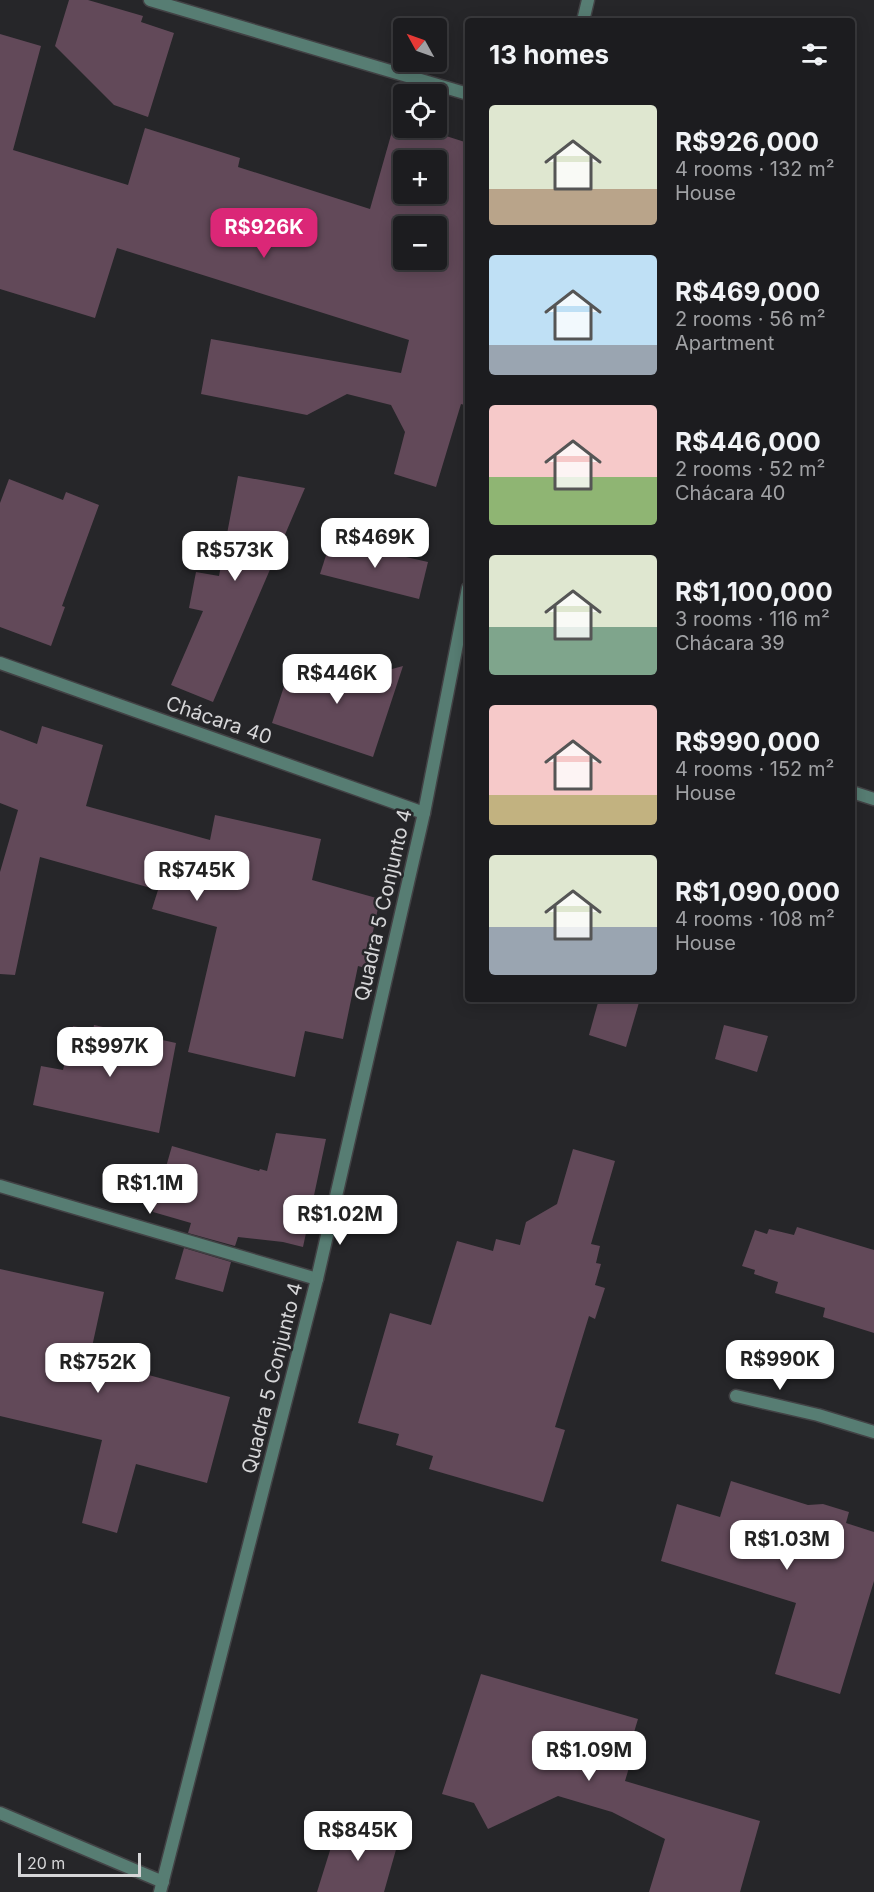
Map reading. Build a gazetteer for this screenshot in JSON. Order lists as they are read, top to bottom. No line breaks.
{"streets":{"street":["Chácara 40","Quadra 5 Conjunto 4"]},"crossings":[["Chácara 40","Quadra 5 Conjunto 4"]],"scale_bar":"20 m","north":"top left","page":{"map_buttons":["+","−"],"heading":"13 homes","list":[{"name":"R$926,000","note":"4 rooms · 132 m² · House"},{"name":"R$469,000","note":"2 rooms · 56 m² · Apartment"},{"name":"R$446,000","note":"2 rooms · 52 m² · Chácara 40"},{"name":"R$1,100,000","note":"3 rooms · 116 m² · Chácara 39"},{"name":"R$990,000","note":"4 rooms · 152 m² · House"},{"name":"R$1,090,000","note":"4 rooms · 108 m² · House"}],"price":["R$926K","R$469K","R$573K","R$446K","R$745K","R$997K","R$1.1M","R$1.02M","R$990K","R$752K","R$1.03M","R$1.09M","R$845K"],"scale":"20 m"}}
